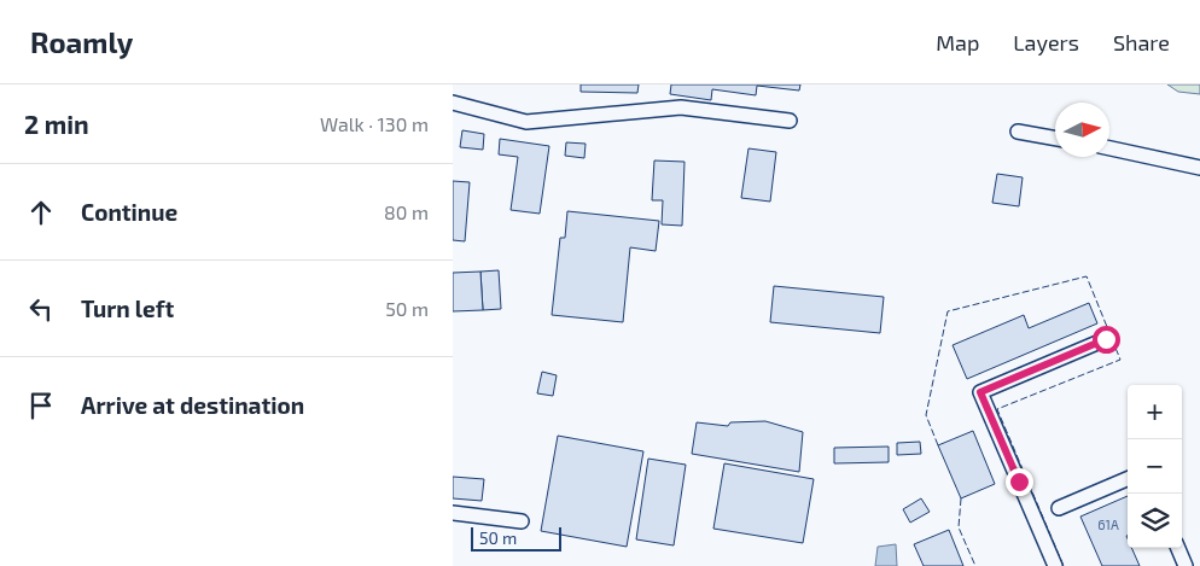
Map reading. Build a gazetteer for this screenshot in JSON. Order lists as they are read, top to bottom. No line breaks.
{"house_numbers":["61А"],"scale_bar":"50 m","north":"right","page":{"header":"Roamly","nav":["Map","Layers","Share"],"heading":["2 min","Walk · 130 m"],"list":[["Continue","80 m"],["Turn left","50 m"],"Arrive at destination"],"map_buttons":["+","−"],"scale":"50 m"}}
